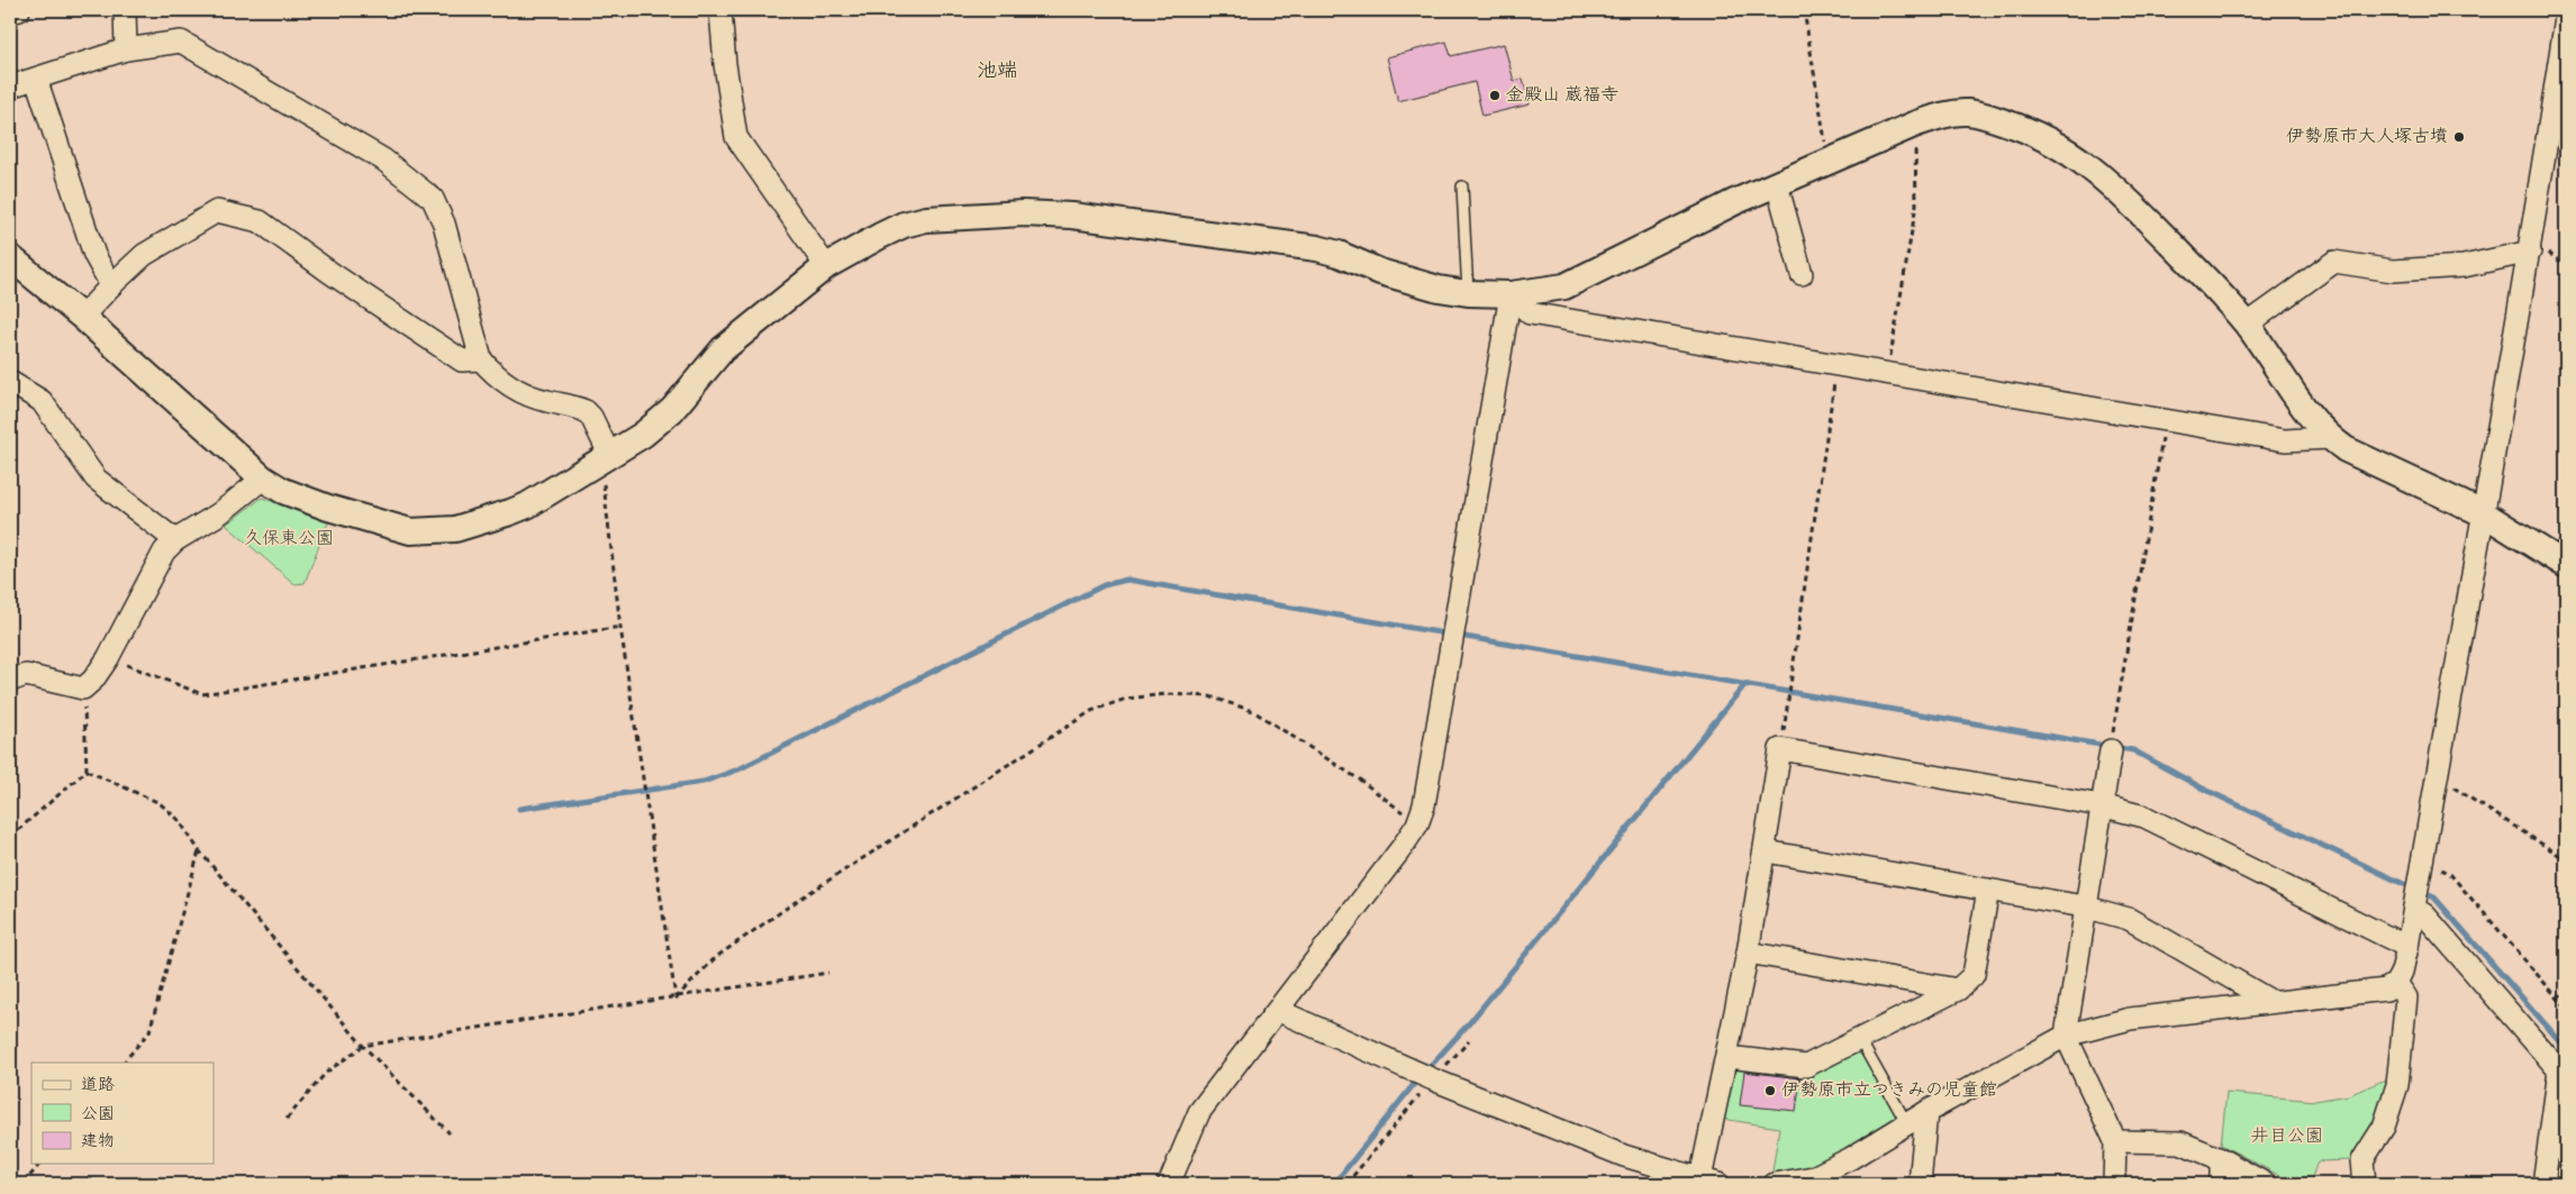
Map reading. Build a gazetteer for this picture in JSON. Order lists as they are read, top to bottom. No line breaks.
{"districts":["池端"],"parks":["久保東公園","井目公園"],"places":["金殿山 蔵福寺","伊勢原市大人塚古墳","伊勢原市立つきみの児童館"],"legend":["道路","公園","建物"]}
